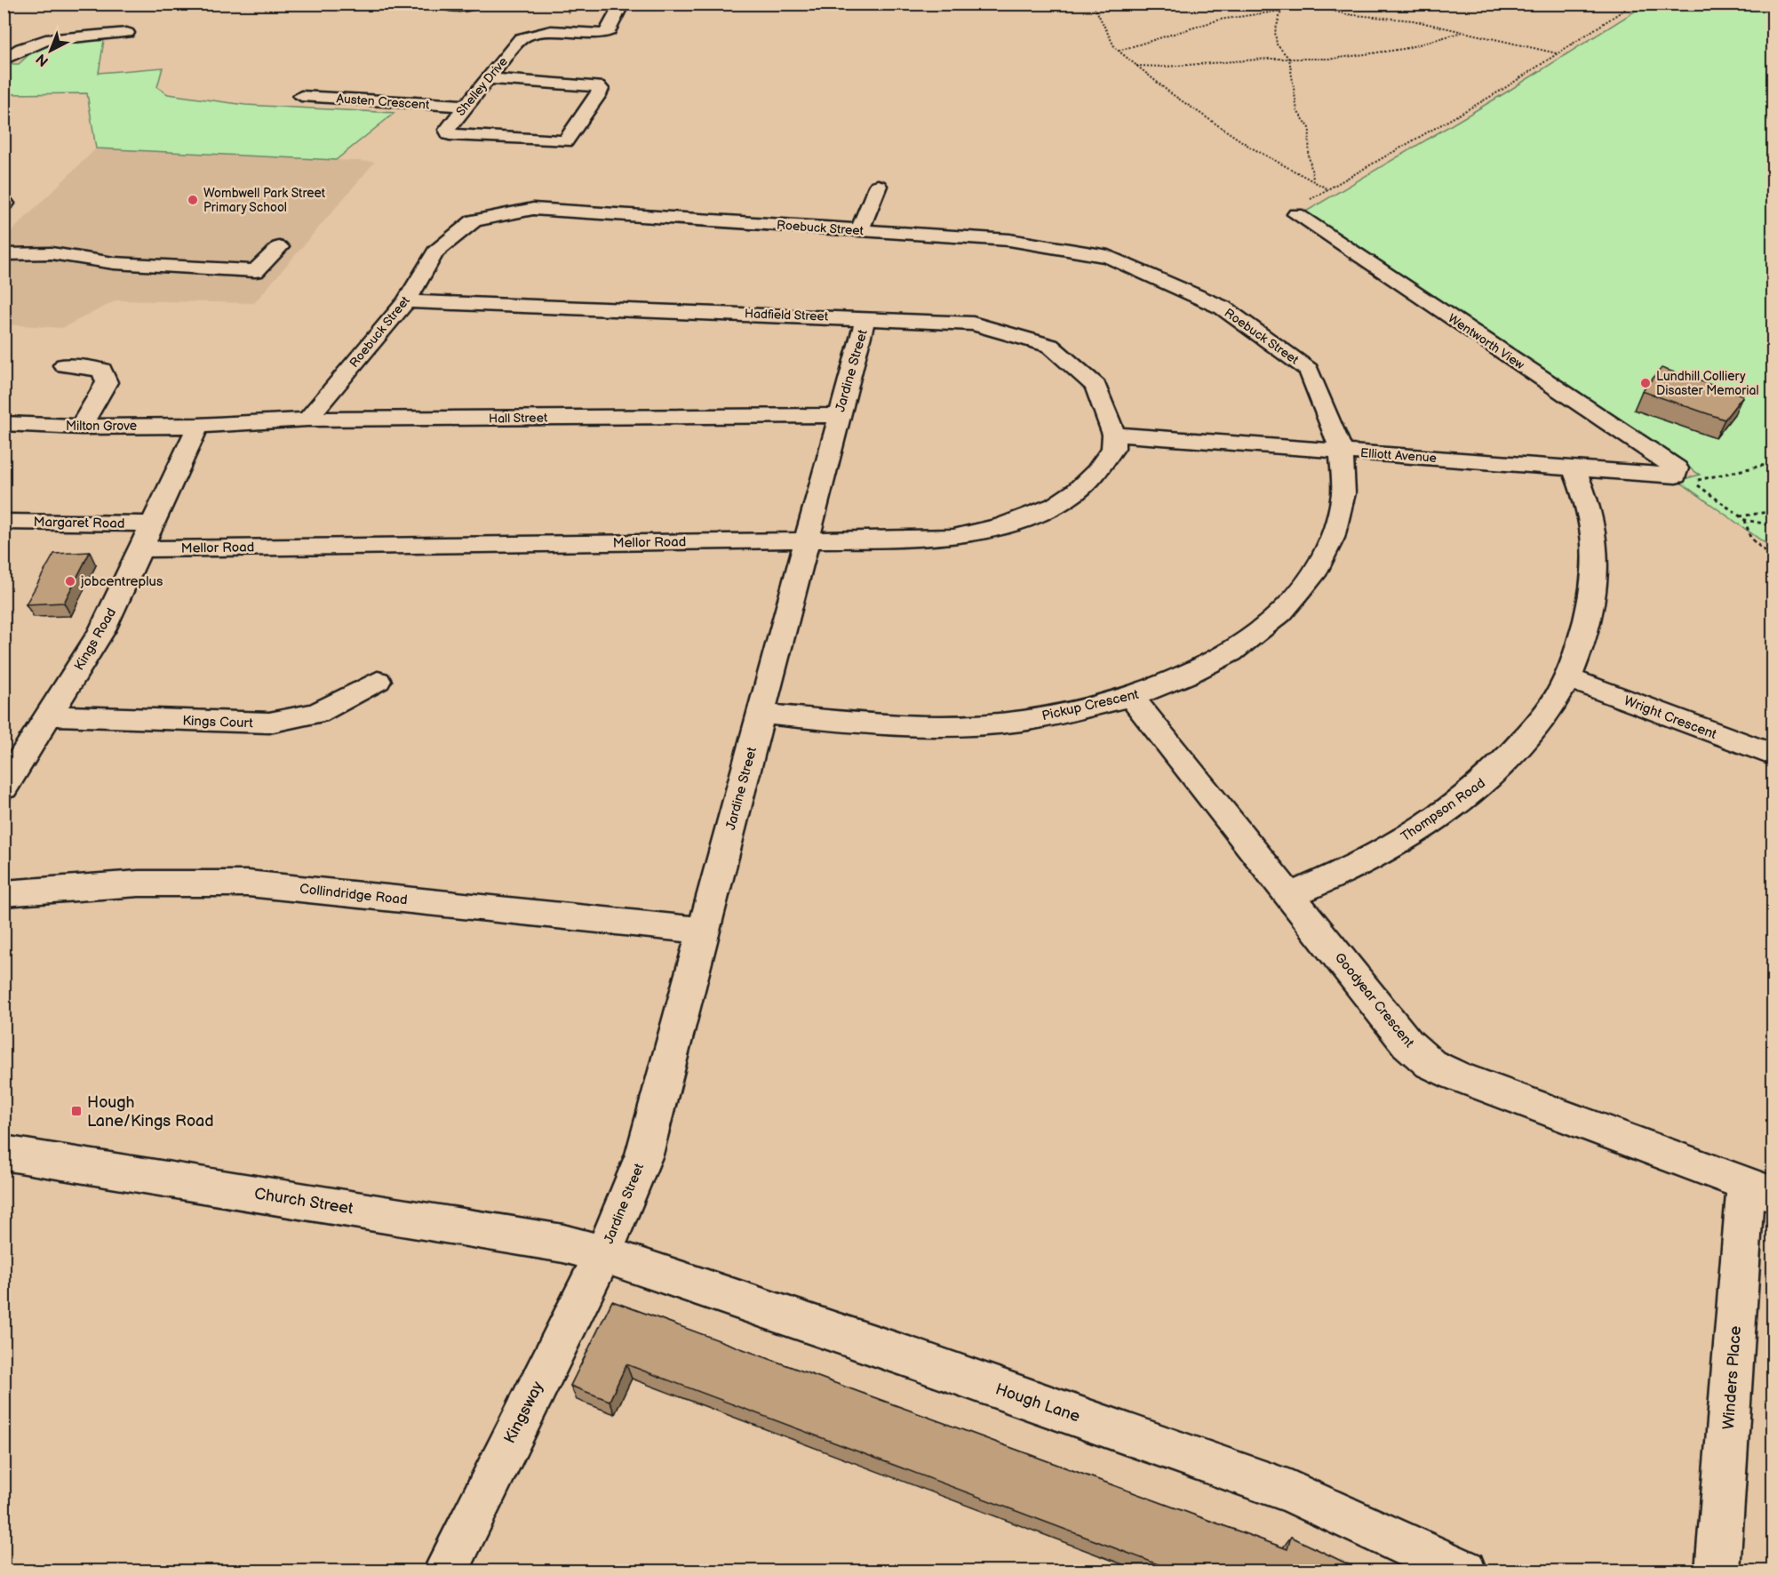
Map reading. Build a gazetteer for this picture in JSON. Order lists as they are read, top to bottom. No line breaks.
{"streets":{"street":["Shelley Drive","Austen Crescent","Roebuck Street","Hadfield Street","Wentworth View","Jardine Street","Hall Street","Milton Grove","Elliott Avenue","Margaret Road","Mellor Road","Kings Road","Pickup Crescent","Wright Crescent","Kings Court","Thompson Road","Collindridge Road","Goodyear Crescent","Church Street","Winders Place","Hough Lane","Kingsway"]},"crossings":[["Shelley Drive","Austen Crescent"],["Roebuck Street","Hadfield Street"],["Roebuck Street","Hall Street"],["Roebuck Street","Elliott Avenue"],["Roebuck Street","Pickup Crescent"],["Hadfield Street","Jardine Street"],["Hadfield Street","Elliott Avenue"],["Hadfield Street","Mellor Road"],["Wentworth View","Elliott Avenue"],["Jardine Street","Hall Street"],["Jardine Street","Mellor Road"],["Jardine Street","Pickup Crescent"],["Jardine Street","Collindridge Road"],["Jardine Street","Church Street"],["Jardine Street","Hough Lane"],["Jardine Street","Kingsway"],["Hall Street","Milton Grove"],["Hall Street","Kings Road"],["Milton Grove","Kings Road"],["Elliott Avenue","Mellor Road"],["Elliott Avenue","Pickup Crescent"],["Elliott Avenue","Thompson Road"],["Margaret Road","Kings Road"],["Mellor Road","Kings Road"],["Kings Road","Kings Court"],["Pickup Crescent","Goodyear Crescent"],["Wright Crescent","Thompson Road"],["Thompson Road","Goodyear Crescent"],["Goodyear Crescent","Winders Place"],["Church Street","Hough Lane"],["Church Street","Kingsway"],["Hough Lane","Kingsway"]],"places":{"other":["Wombwell Park Street Primary School","Lundhill Colliery Disaster Memorial","jobcentreplus"],"transit":["Hough Lane/Kings Road"]},"north":"bottom left"}
